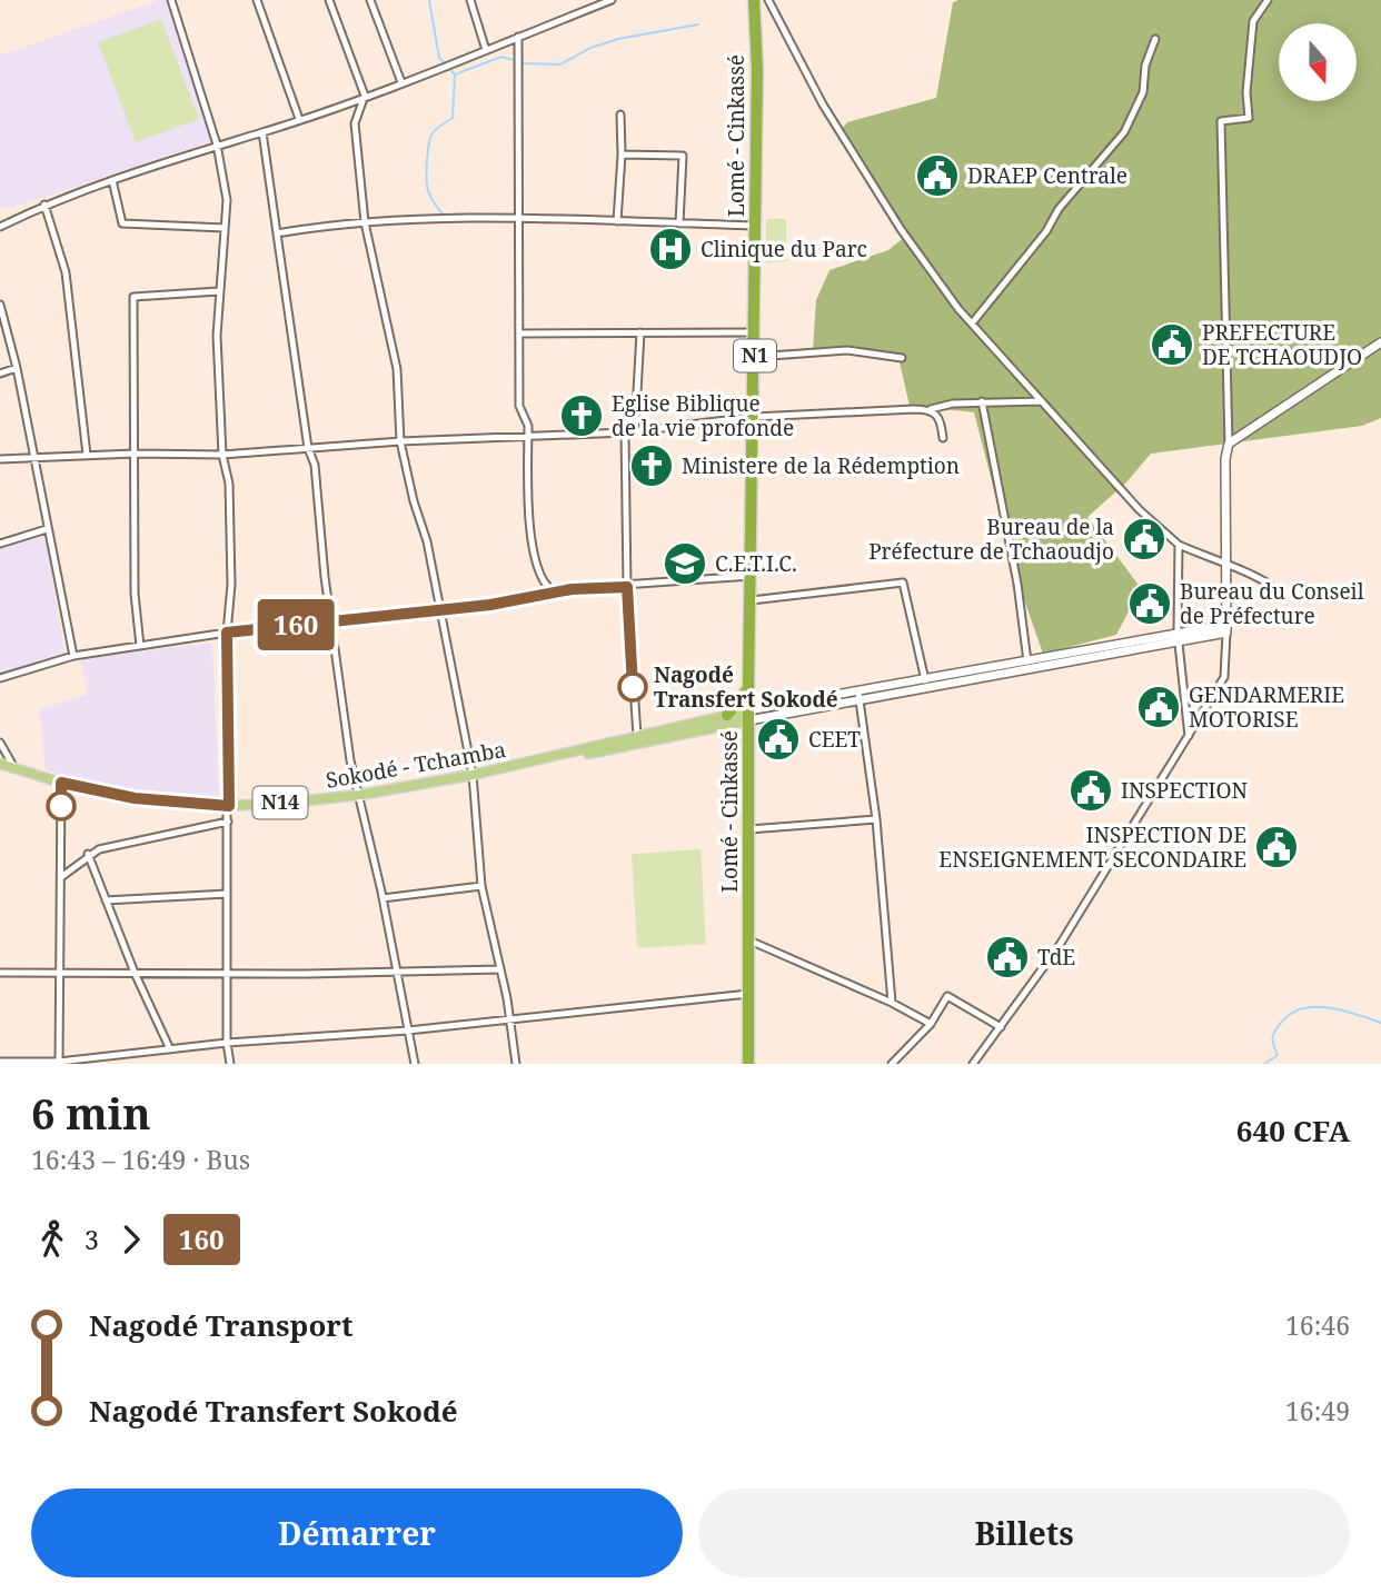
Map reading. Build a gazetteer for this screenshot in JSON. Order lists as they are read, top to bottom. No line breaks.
{"streets":{"highway":["Lomé - Cinkassé","N1"],"main road":["Sokodé - Tchamba","N14"]},"crossings":[["Lomé - Cinkassé","Sokodé - Tchamba"]],"places":{"public building":["DRAEP Centrale","PREFECTURE DE TCHAOUDJO","Bureau de la Préfecture de Tchaoudjo","Bureau du Conseil de Préfecture","GENDARMERIE MOTORISE","CEET","INSPECTION","INSPECTION DE ENSEIGNEMENT SECONDAIRE","TdE"],"hospital":["Clinique du Parc"],"church":["Eglise Biblique de la vie profonde","Ministere de la Rédemption"],"school or university":["C.E.T.I.C."],"other":["Nagodé Transfert Sokodé"]},"lines":["bus line 160"],"north":"bottom","page":{"on_map":"160","heading":["6 min","16:43 – 16:49 · Bus","640 CFA"],"legs":["3","160"],"list":[{"name":"Nagodé Transport","value":"16:46"},{"name":"Nagodé Transfert Sokodé","value":"16:49"}],"buttons":["Démarrer","Billets"]}}
